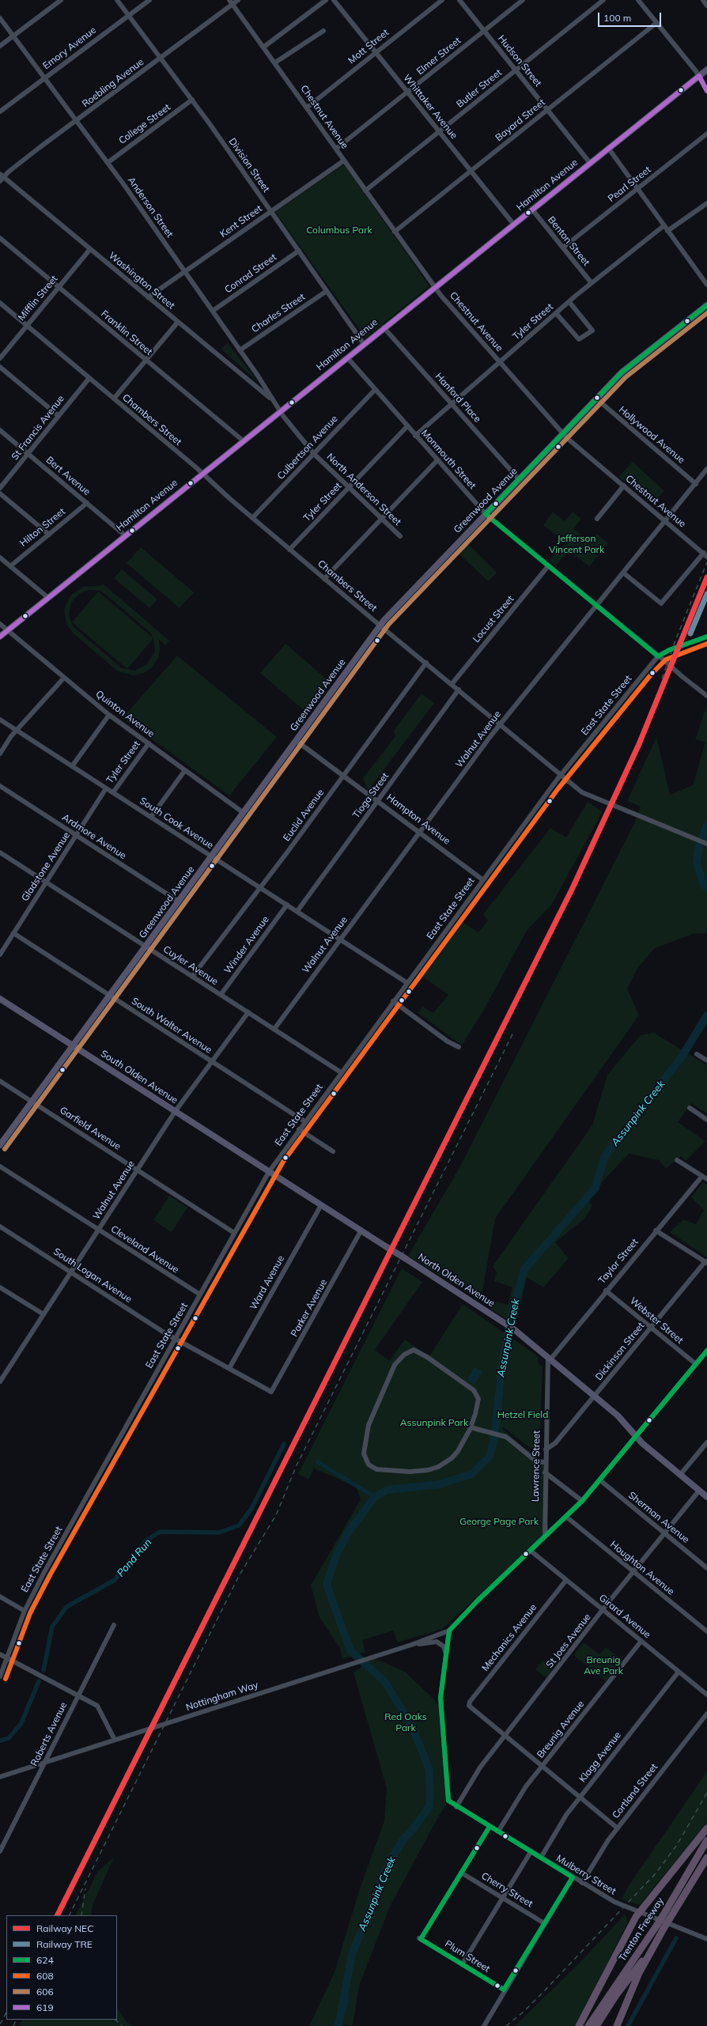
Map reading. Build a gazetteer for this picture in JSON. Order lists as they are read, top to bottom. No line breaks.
{"streets":{"highway":["Trenton Freeway"],"main road":["Hamilton Avenue","Greenwood Avenue","South Olden Avenue","North Olden Avenue"],"street":["Mott Street","Emory Avenue","Elmer Street","Hudson Street","Roebling Avenue","Butler Street","Whittaker Avenue","Chestnut Avenue","Bayard Street","College Street","Division Street","Pearl Street","Anderson Street","Kent Street","Benton Street","Conrad Street","Washington Street","Mifflin Street","Charles Street","Tyler Street","Franklin Street","Hanford Place","Chambers Street","St Francis Avenue","Hollywood Avenue","Culbertson Avenue","Monmouth Street","Bert Avenue","North Anderson Street","Hilton Street","Locust Street","East State Street","Quinton Avenue","Walnut Avenue","Tioga Street","Euclid Avenue","Hampton Avenue","South Cook Avenue","Ardmore Avenue","Gladstone Avenue","Winder Avenue","Cuyler Avenue","South Walter Avenue","Garfield Avenue","Cleveland Avenue","Taylor Street","South Logan Avenue","Ward Avenue","Parker Avenue","Webster Street","Dickinson Street","Lawrence Street","Sherman Avenue","Houghton Avenue","Girard Avenue","Mechanics Avenue","St Joes Avenue","Nottingham Way","Breunig Avenue","Roberts Avenue","Klagg Avenue","Cortland Street","Mulberry Street","Cherry Street","Plum Street"]},"crossings":[["Mott Street","Whittaker Avenue"],["Mott Street","Chestnut Avenue"],["Emory Avenue","Division Street"],["Emory Avenue","Anderson Street"],["Elmer Street","Hudson Street"],["Elmer Street","Whittaker Avenue"],["Elmer Street","Chestnut Avenue"],["Hudson Street","Butler Street"],["Hudson Street","Bayard Street"],["Hudson Street","Hamilton Avenue"],["Roebling Avenue","Chestnut Avenue"],["Roebling Avenue","Division Street"],["Roebling Avenue","Anderson Street"],["Roebling Avenue","Washington Street"],["Butler Street","Whittaker Avenue"],["Butler Street","Chestnut Avenue"],["Whittaker Avenue","Bayard Street"],["Whittaker Avenue","Hamilton Avenue"],["Chestnut Avenue","Bayard Street"],["Chestnut Avenue","Hamilton Avenue"],["Chestnut Avenue","Kent Street"],["Chestnut Avenue","Tyler Street"],["Chestnut Avenue","Greenwood Avenue"],["Chestnut Avenue","Walnut Avenue"],["College Street","Division Street"],["College Street","Anderson Street"],["Division Street","Hamilton Avenue"],["Division Street","Kent Street"],["Division Street","Conrad Street"],["Division Street","Charles Street"],["Pearl Street","Benton Street"],["Hamilton Avenue","Anderson Street"],["Hamilton Avenue","Benton Street"],["Hamilton Avenue","Franklin Street"],["Hamilton Avenue","Hanford Place"],["Hamilton Avenue","Chambers Street"],["Hamilton Avenue","Monmouth Street"],["Hamilton Avenue","Bert Avenue"],["Hamilton Avenue","North Anderson Street"],["Hamilton Avenue","Quinton Avenue"],["Anderson Street","Kent Street"],["Anderson Street","Conrad Street"],["Anderson Street","Washington Street"],["Anderson Street","Charles Street"],["Anderson Street","North Anderson Street"],["Kent Street","Washington Street"],["Benton Street","Tyler Street"],["Washington Street","Mifflin Street"],["Mifflin Street","Franklin Street"],["Mifflin Street","Chambers Street"],["Tyler Street","Hanford Place"],["Tyler Street","Chambers Street"],["Tyler Street","Monmouth Street"],["Tyler Street","North Anderson Street"],["Tyler Street","Quinton Avenue"],["Tyler Street","South Cook Avenue"],["Hanford Place","Greenwood Avenue"],["Chambers Street","St Francis Avenue"],["Chambers Street","Culbertson Avenue"],["Chambers Street","Greenwood Avenue"],["Chambers Street","Locust Street"],["Chambers Street","East State Street"],["Chambers Street","Walnut Avenue"],["Chambers Street","Tioga Street"],["Chambers Street","Euclid Avenue"],["St Francis Avenue","Bert Avenue"],["Hollywood Avenue","Greenwood Avenue"],["Hollywood Avenue","Walnut Avenue"],["Culbertson Avenue","Monmouth Street"],["Culbertson Avenue","North Anderson Street"],["Monmouth Street","Greenwood Avenue"],["Monmouth Street","Locust Street"],["Monmouth Street","East State Street"],["Monmouth Street","Walnut Avenue"],["Bert Avenue","Hilton Street"],["Greenwood Avenue","Quinton Avenue"],["Greenwood Avenue","Hampton Avenue"],["Greenwood Avenue","South Cook Avenue"],["Greenwood Avenue","Ardmore Avenue"],["Greenwood Avenue","Cuyler Avenue"],["Greenwood Avenue","South Walter Avenue"],["Greenwood Avenue","South Olden Avenue"],["Greenwood Avenue","Garfield Avenue"],["East State Street","Hampton Avenue"],["East State Street","South Cook Avenue"],["East State Street","Cuyler Avenue"],["East State Street","South Walter Avenue"],["East State Street","South Olden Avenue"],["East State Street","Garfield Avenue"],["East State Street","Cleveland Avenue"],["East State Street","South Logan Avenue"],["East State Street","North Olden Avenue"],["Walnut Avenue","Hampton Avenue"],["Walnut Avenue","South Cook Avenue"],["Walnut Avenue","Cuyler Avenue"],["Walnut Avenue","South Walter Avenue"],["Walnut Avenue","South Olden Avenue"],["Walnut Avenue","Garfield Avenue"],["Walnut Avenue","Cleveland Avenue"],["Walnut Avenue","South Logan Avenue"],["Tioga Street","Hampton Avenue"],["Tioga Street","South Cook Avenue"],["Euclid Avenue","Hampton Avenue"],["Euclid Avenue","South Cook Avenue"],["Euclid Avenue","Cuyler Avenue"],["South Cook Avenue","Gladstone Avenue"],["South Cook Avenue","Winder Avenue"],["Ardmore Avenue","Gladstone Avenue"],["Gladstone Avenue","Cuyler Avenue"],["Gladstone Avenue","South Walter Avenue"],["Winder Avenue","Cuyler Avenue"],["South Olden Avenue","North Olden Avenue"],["Taylor Street","North Olden Avenue"],["Taylor Street","Webster Street"],["Taylor Street","Lawrence Street"],["South Logan Avenue","Ward Avenue"],["South Logan Avenue","Parker Avenue"],["North Olden Avenue","Ward Avenue"],["North Olden Avenue","Parker Avenue"],["North Olden Avenue","Dickinson Street"],["North Olden Avenue","Lawrence Street"],["North Olden Avenue","St Joes Avenue"],["Webster Street","Dickinson Street"],["Dickinson Street","Lawrence Street"],["Sherman Avenue","St Joes Avenue"],["Houghton Avenue","St Joes Avenue"],["Girard Avenue","Mechanics Avenue"],["Girard Avenue","St Joes Avenue"],["Girard Avenue","Breunig Avenue"],["Girard Avenue","Klagg Avenue"],["Mechanics Avenue","St Joes Avenue"],["St Joes Avenue","Mulberry Street"],["Nottingham Way","Roberts Avenue"],["Nottingham Way","Mulberry Street"],["Breunig Avenue","Mulberry Street"],["Klagg Avenue","Mulberry Street"],["Cortland Street","Mulberry Street"],["Cherry Street","Plum Street"]],"water":["Assunpink Creek","Pond Run"],"parks":["Columbus Park","Jefferson Vincent Park","Hetzel Field","Assunpink Park","George Page Park","Breunig Ave Park","Red Oaks Park"],"lines":["transit line 619","transit line 624","transit line 606","rail line NEC","rail line TRE","transit line 608"],"legend":["Railway NEC","Railway TRE","624","608","606","619"],"scale_bar":"100 m"}
